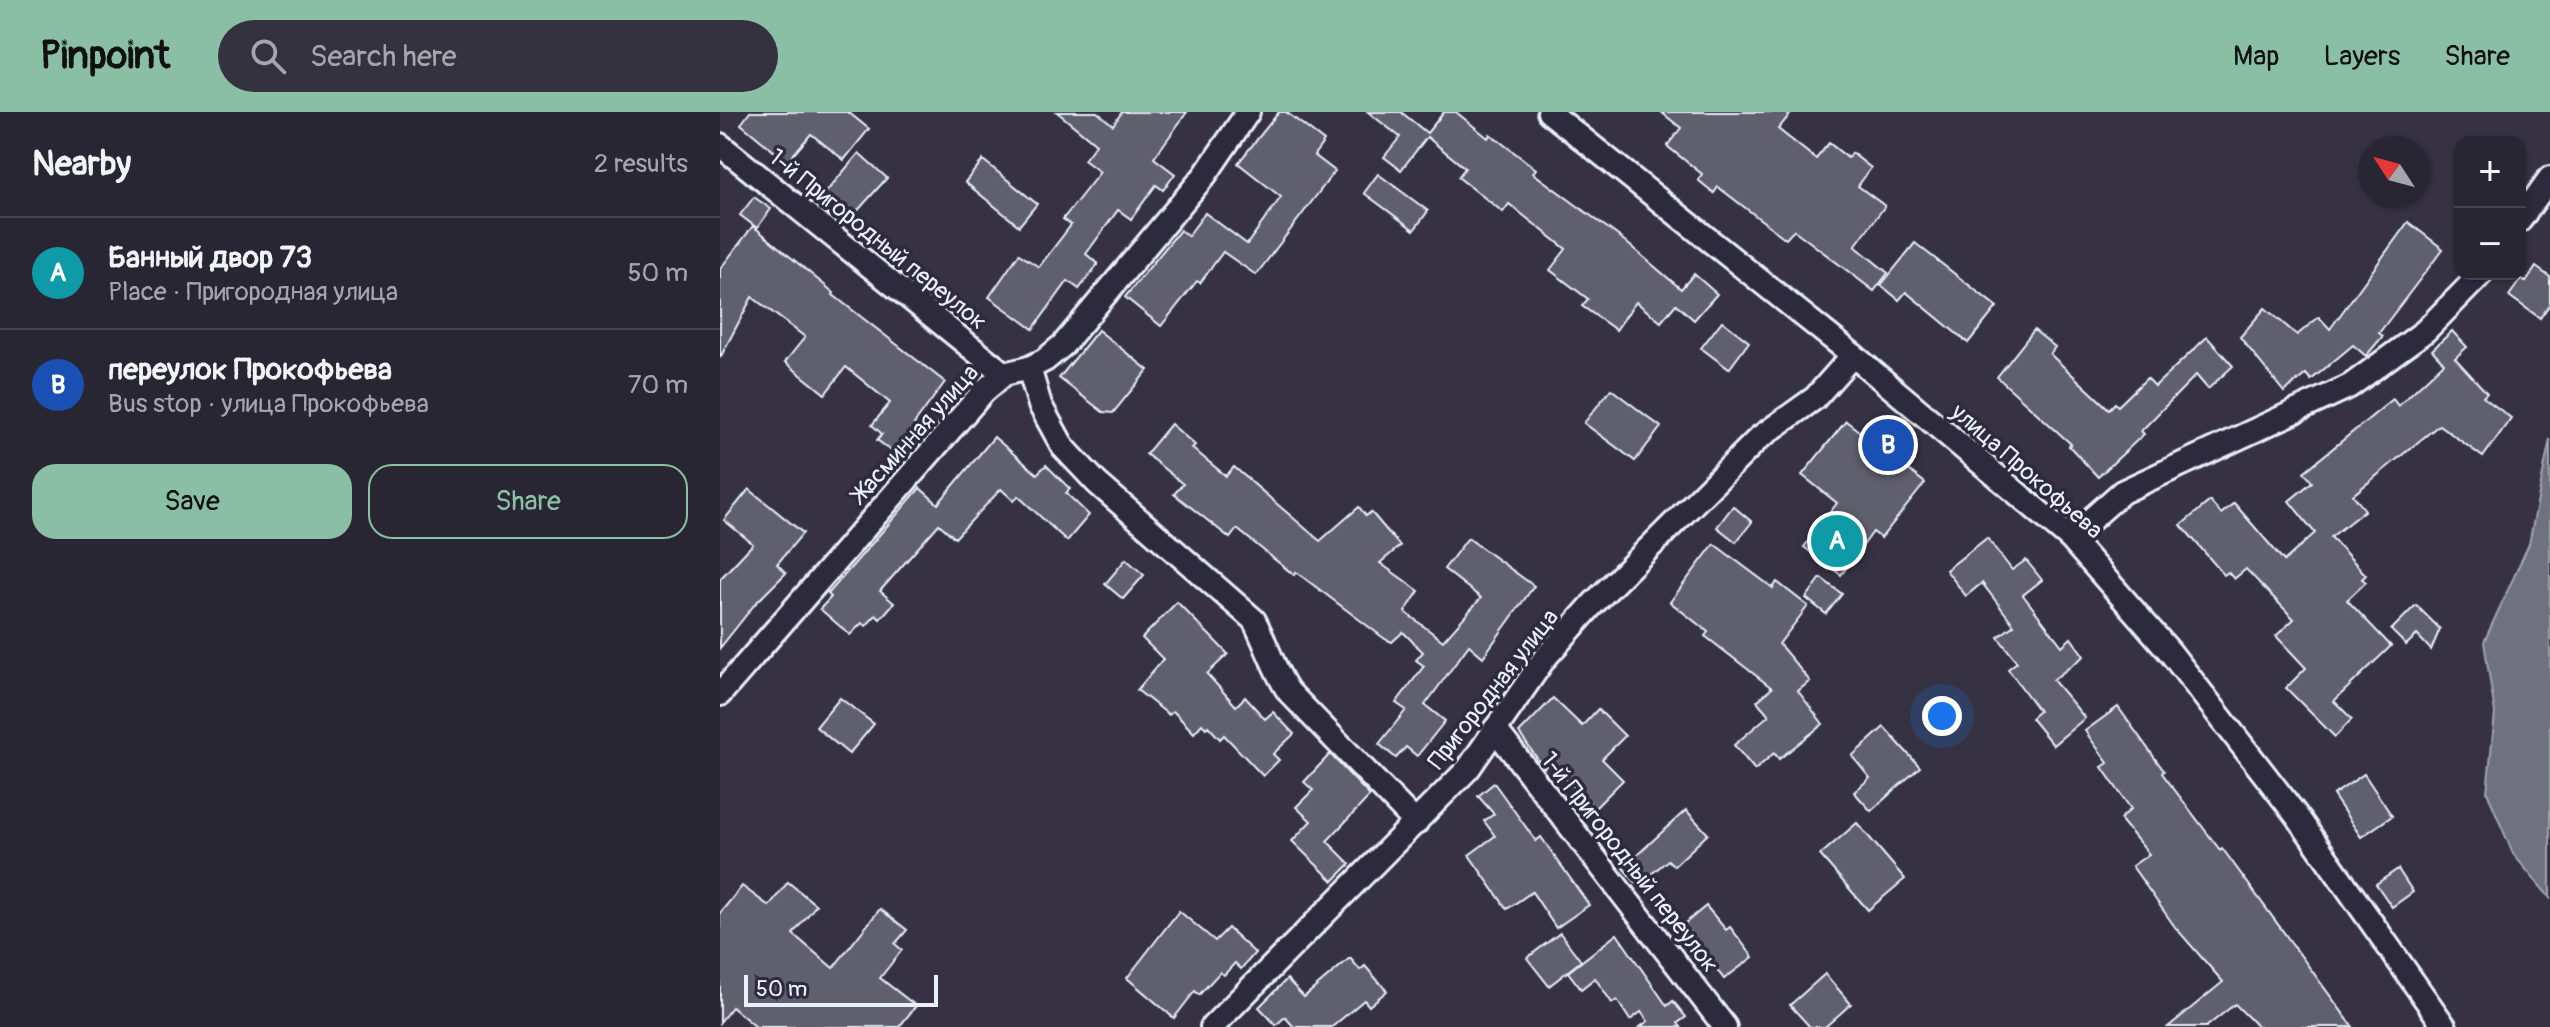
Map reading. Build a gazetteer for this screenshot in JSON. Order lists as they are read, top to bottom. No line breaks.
{"streets":{"street":["1-й Пригородный переулок","Жасминная улица","улица Прокофьева","Пригородная улица"]},"crossings":[["1-й Пригородный переулок","Жасминная улица"],["1-й Пригородный переулок","Пригородная улица"],["улица Прокофьева","Пригородная улица"]],"scale_bar":"50 m","north":"top left","page":{"header":"Pinpoint","search":"Search here","nav":["Map","Layers","Share"],"heading":["Nearby","2 results"],"map_buttons":["+","−"],"list":[{"mark":"A","name":"Банный двор 73","note":"Place · Пригородная улица","value":"50 m"},{"mark":"B","name":"переулок Прокофьева","note":"Bus stop · улица Прокофьева","value":"70 m"}],"pins":["B","A"],"buttons":["Save","Share"],"scale":"50 m"}}
